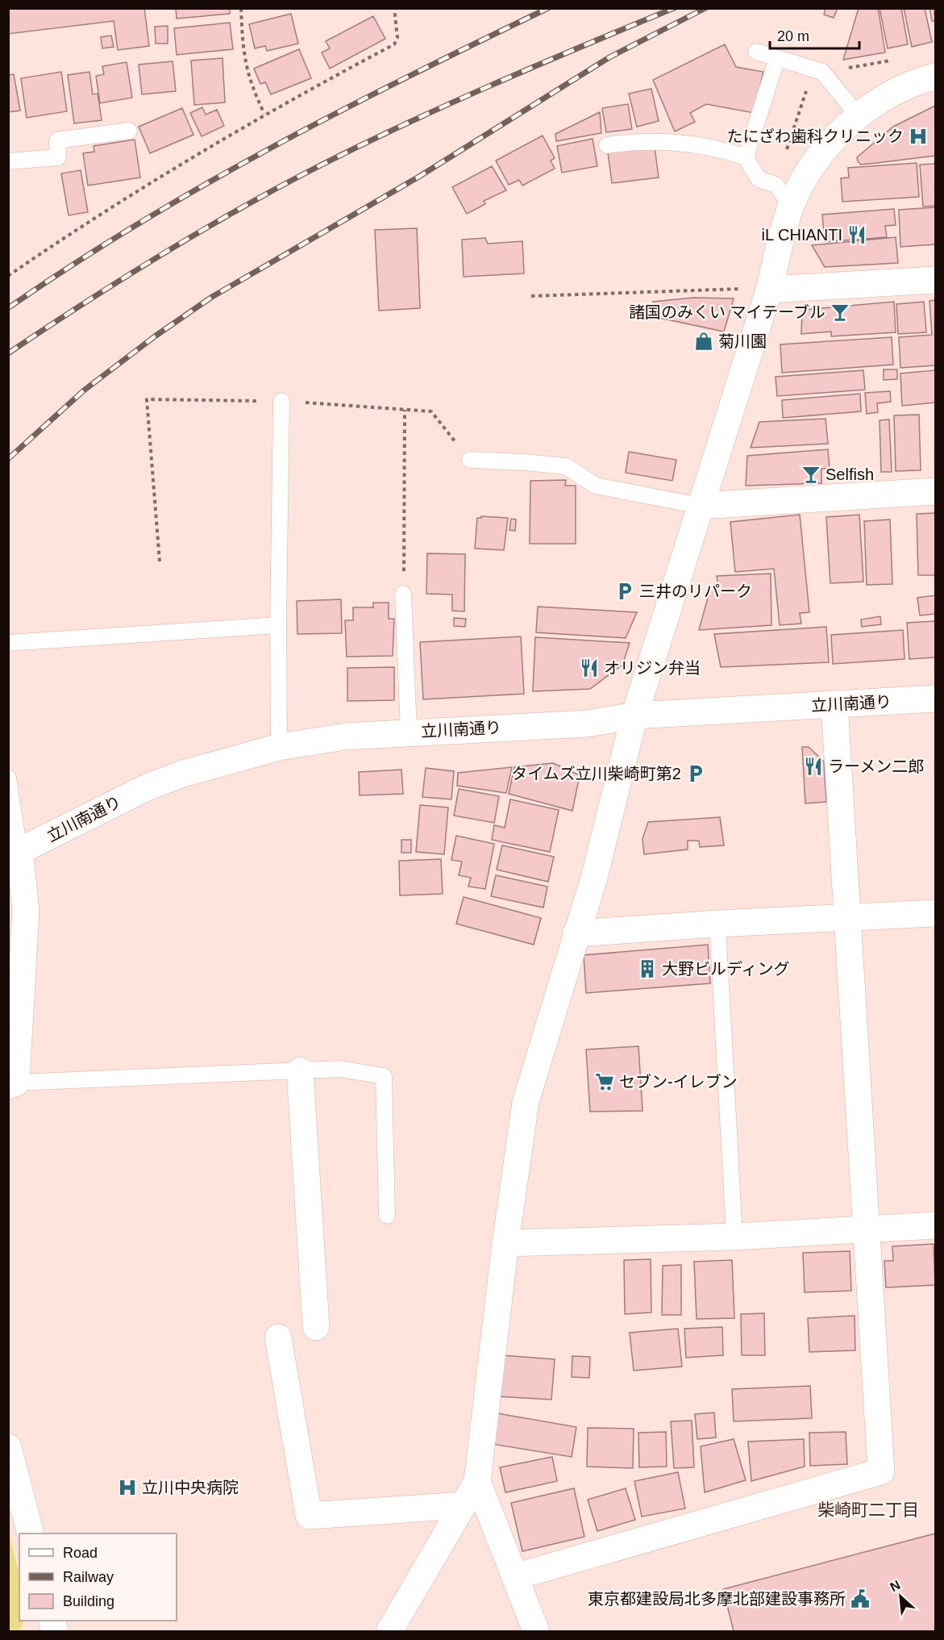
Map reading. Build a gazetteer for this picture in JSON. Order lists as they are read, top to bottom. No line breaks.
{"streets":{"street":["立川南通り"]},"districts":["柴崎町二丁目"],"places":{"hospital":["たにざわ歯科クリニック","立川中央病院"],"restaurant":["iL CHIANTI","オリジン弁当","ラーメン二郎"],"bar":["諸国のみくい マイテーブル","Selfish"],"shop":["菊川園"],"parking":["三井のリパーク","タイムズ立川柴崎町第2"],"building":["大野ビルディング"],"supermarket":["セブン-イレブン"],"public building":["東京都建設局北多摩北部建設事務所"]},"legend":["Road","Railway","Building"],"scale_bar":"20 m","north":"top left"}
